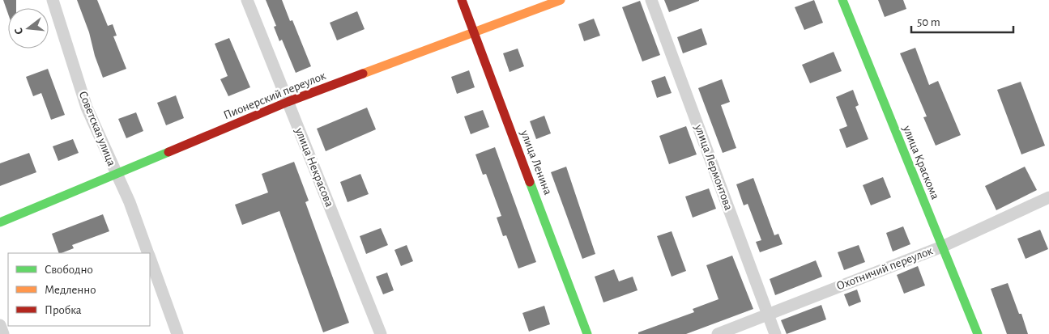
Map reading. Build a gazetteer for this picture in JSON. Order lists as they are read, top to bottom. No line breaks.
{"streets":{"street":["Пионерский переулок","Советская улица","улица Ленина","улица Краскома","улица Некрасова","улица Лермонтова","Охотничий переулок"]},"crossings":[["Пионерский переулок","Советская улица"],["Пионерский переулок","улица Ленина"],["Пионерский переулок","улица Некрасова"],["улица Краскома","Охотничий переулок"],["улица Лермонтова","Охотничий переулок"]],"legend":["Свободно","Медленно","Пробка"],"scale_bar":"50 m","north":"left"}
